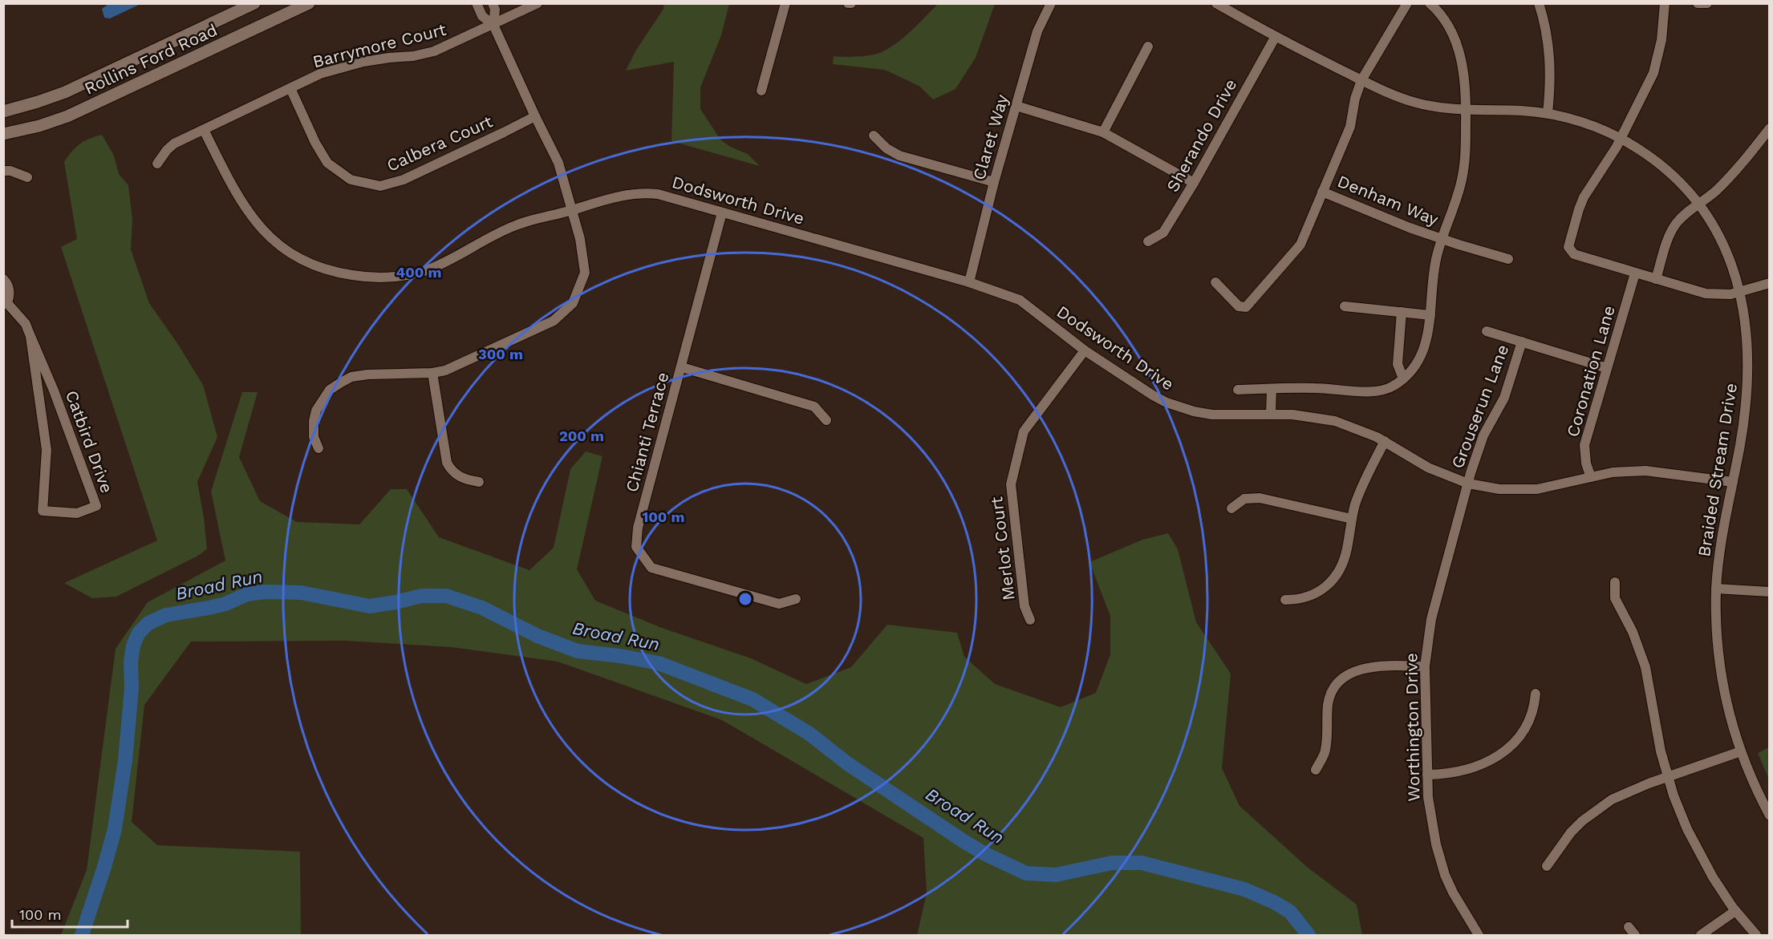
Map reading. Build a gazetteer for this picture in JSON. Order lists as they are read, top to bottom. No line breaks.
{"streets":{"main road":["Rollins Ford Road"],"street":["Barrymore Court","Sherando Drive","Claret Way","Calbera Court","Dodsworth Drive","Denham Way","Coronation Lane","Grouserun Lane","Chianti Terrace","Catbird Drive","Braided Stream Drive","Merlot Court","Worthington Drive"]},"crossings":[["Barrymore Court","Calbera Court"],["Barrymore Court","Dodsworth Drive"],["Sherando Drive","Braided Stream Drive"],["Claret Way","Dodsworth Drive"],["Dodsworth Drive","Coronation Lane"],["Dodsworth Drive","Grouserun Lane"],["Dodsworth Drive","Chianti Terrace"],["Dodsworth Drive","Braided Stream Drive"],["Dodsworth Drive","Merlot Court"],["Dodsworth Drive","Worthington Drive"],["Coronation Lane","Grouserun Lane"],["Grouserun Lane","Worthington Drive"]],"water":["Broad Run"],"scale_bar":"100 m","rings":["400 m","300 m","200 m","100 m"]}
